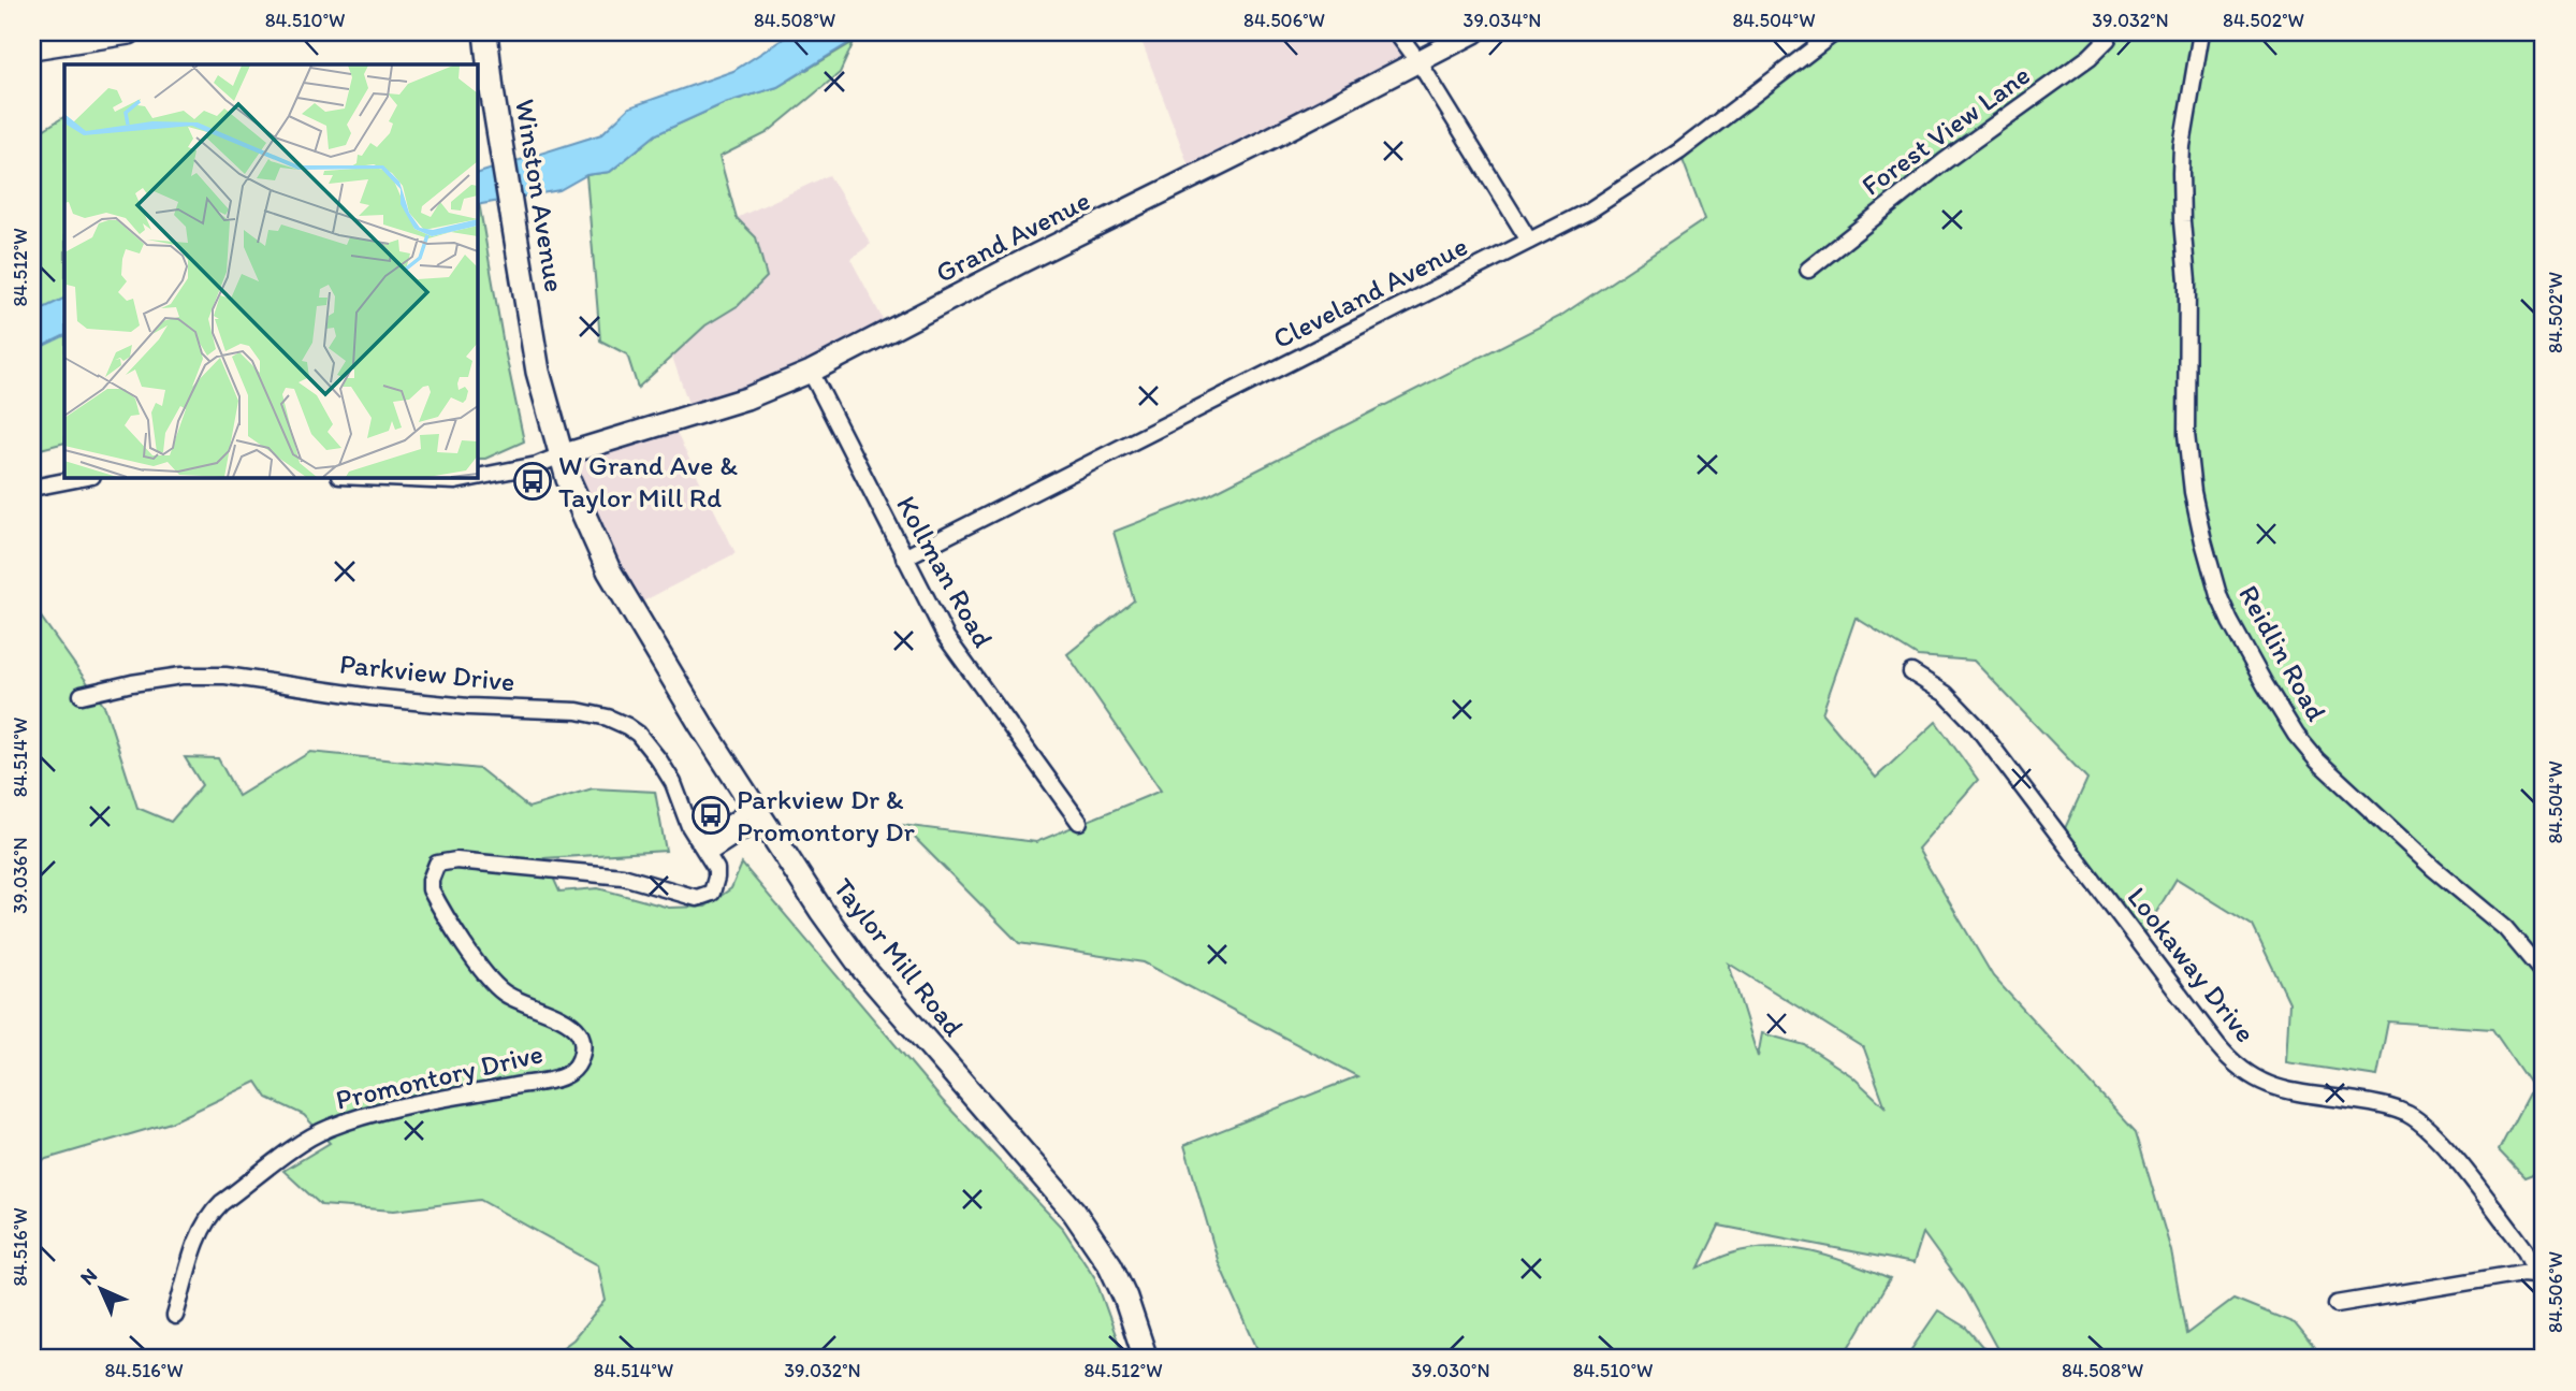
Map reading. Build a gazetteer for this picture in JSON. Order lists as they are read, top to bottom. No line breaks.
{"streets":{"main road":["Winston Avenue","Taylor Mill Road"],"street":["Forest View Lane","Grand Avenue","Cleveland Avenue","Kollman Road","Reidlin Road","Parkview Drive","Lookaway Drive","Promontory Drive"]},"crossings":[["Winston Avenue","Grand Avenue"],["Winston Avenue","Taylor Mill Road"],["Grand Avenue","Kollman Road"],["Grand Avenue","Taylor Mill Road"],["Cleveland Avenue","Kollman Road"],["Parkview Drive","Promontory Drive"]],"places":{"bus stop":["W Grand Ave & Taylor Mill Rd","Parkview Dr & Promontory Dr"]},"north":"top left","coordinates":["84.510°W","84.508°W","84.506°W","39.034°N","84.504°W","39.032°N","84.502°W","84.512°W","84.514°W","39.036°N","84.516°W","39.030°N"]}
